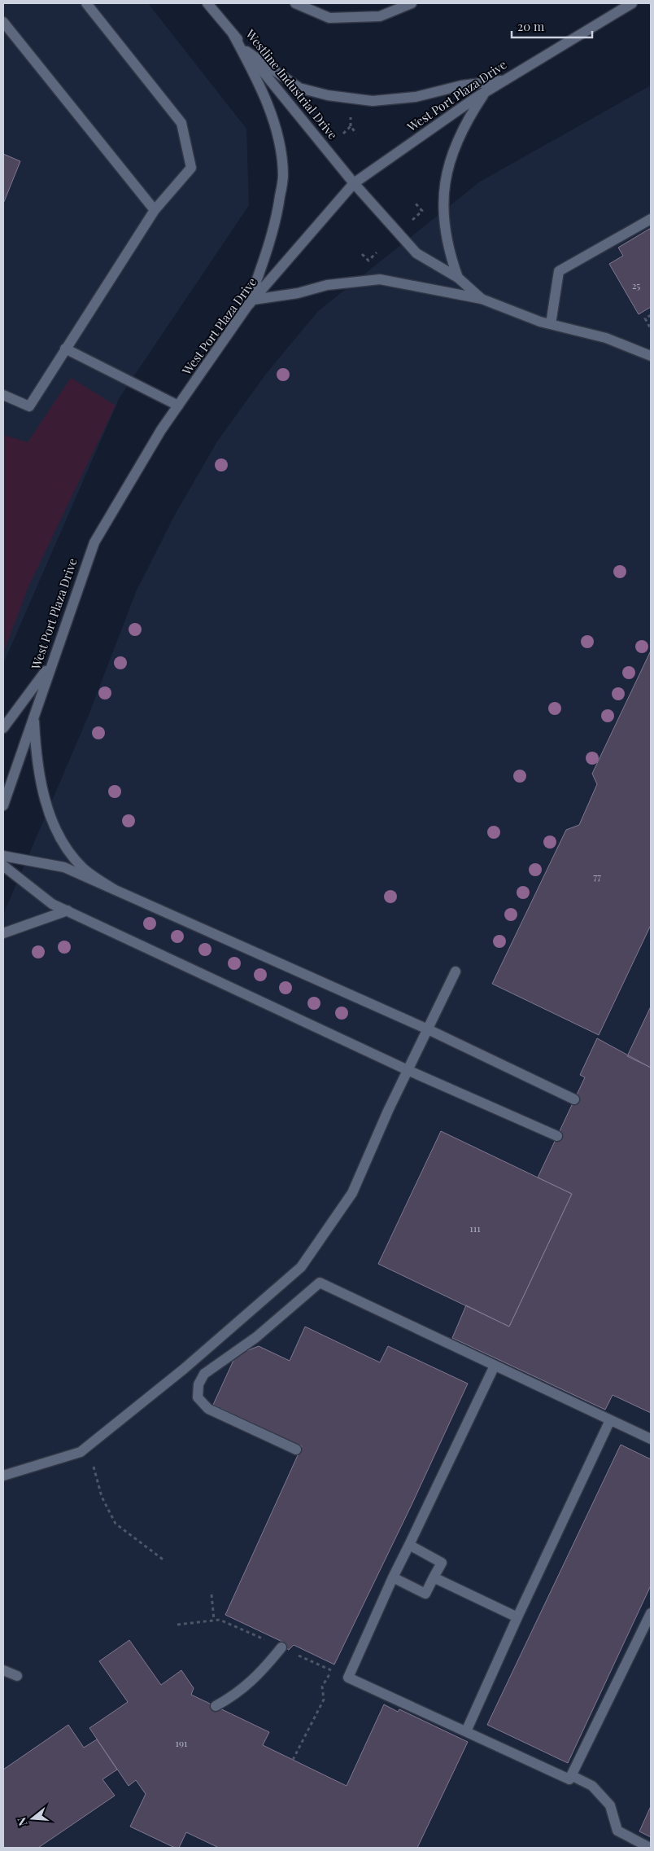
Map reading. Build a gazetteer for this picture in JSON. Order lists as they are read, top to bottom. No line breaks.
{"streets":{"street":["Westline Industrial Drive","West Port Plaza Drive"]},"crossings":[["Westline Industrial Drive","West Port Plaza Drive"]],"house_numbers":["25","77","111","191"],"scale_bar":"20 m","north":"left"}
